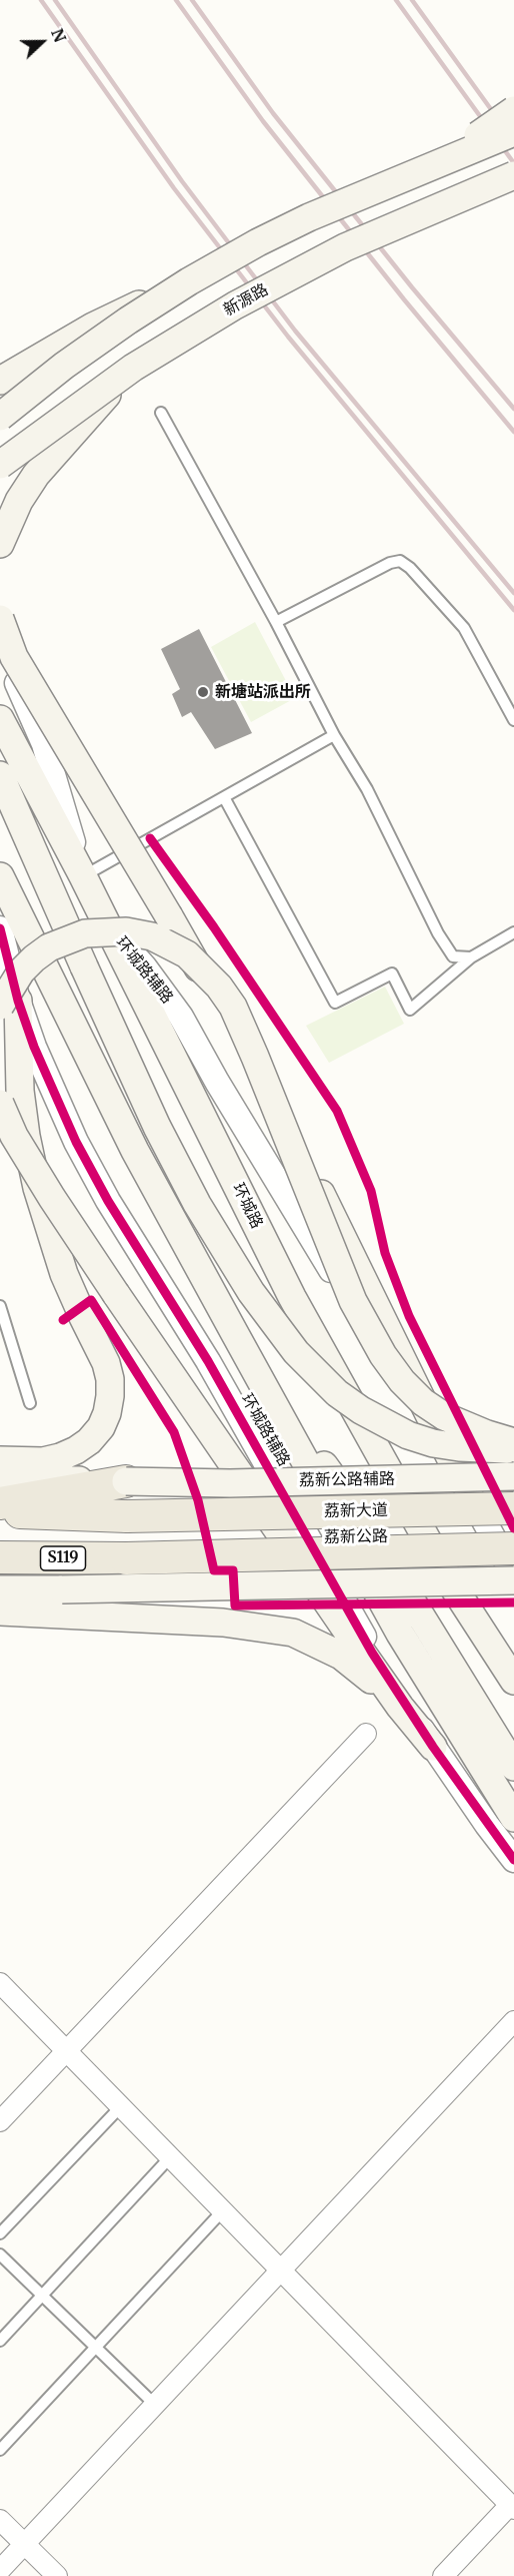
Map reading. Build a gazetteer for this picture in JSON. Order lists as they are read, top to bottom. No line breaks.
{"streets":{"main road":["新源路","环城路","荔新公路辅路","荔新大道","荔新公路","S119"],"street":["环城路辅路"]},"crossings":[["环城路辅路","环城路"]],"places":["新塘站派出所"],"north":"right"}
